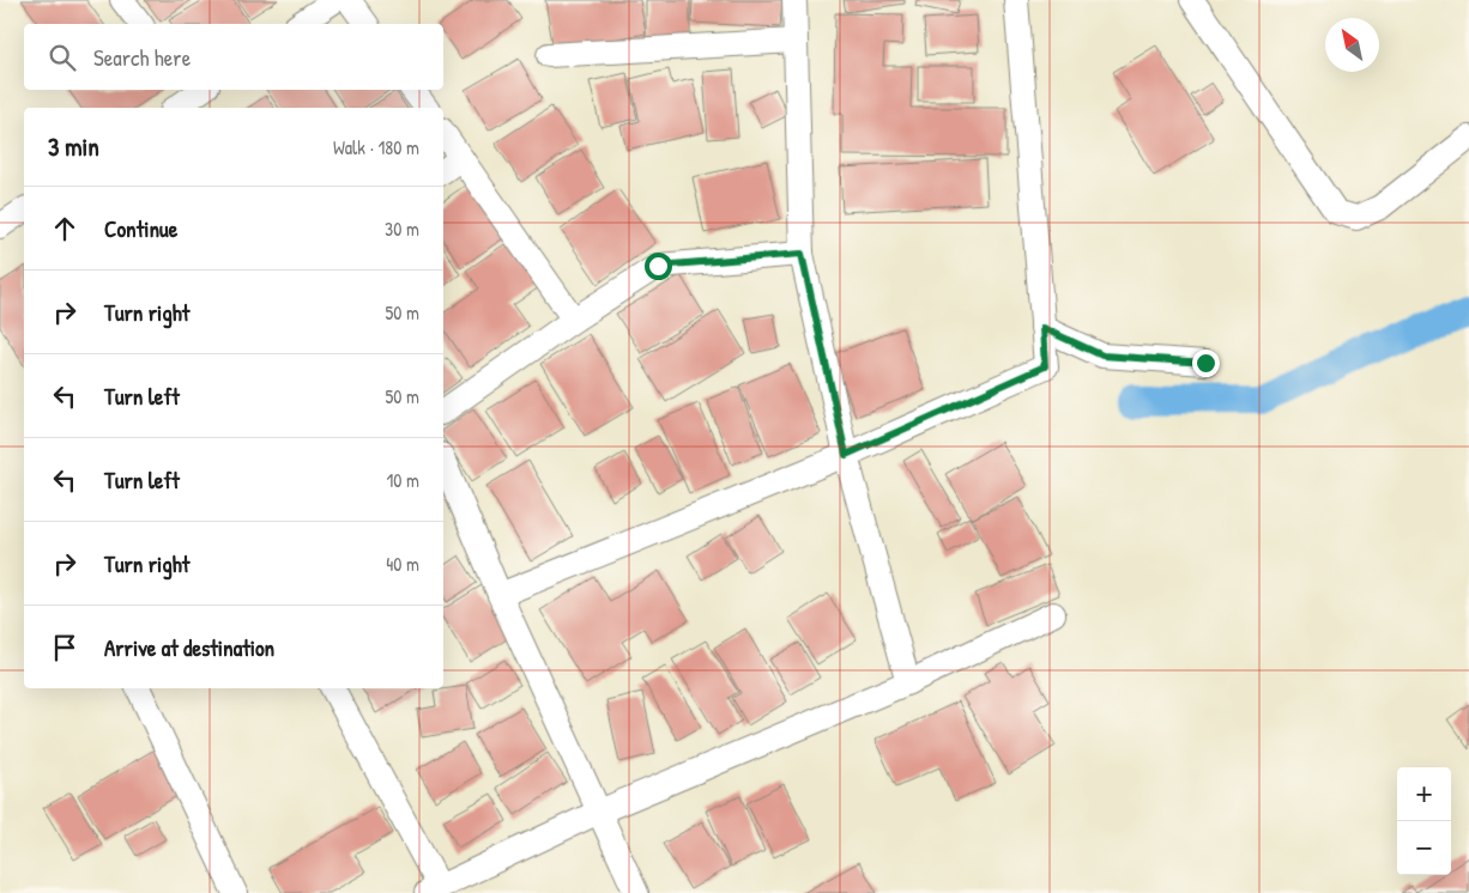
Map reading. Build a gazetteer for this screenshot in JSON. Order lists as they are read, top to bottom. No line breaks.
{"north":"top left","page":{"search":"Search here","heading":["3 min","Walk · 180 m"],"list":[["Continue","30 m"],["Turn right","50 m"],["Turn left","50 m"],["Turn left","10 m"],["Turn right","40 m"],"Arrive at destination"],"map_buttons":["+","−"]}}
